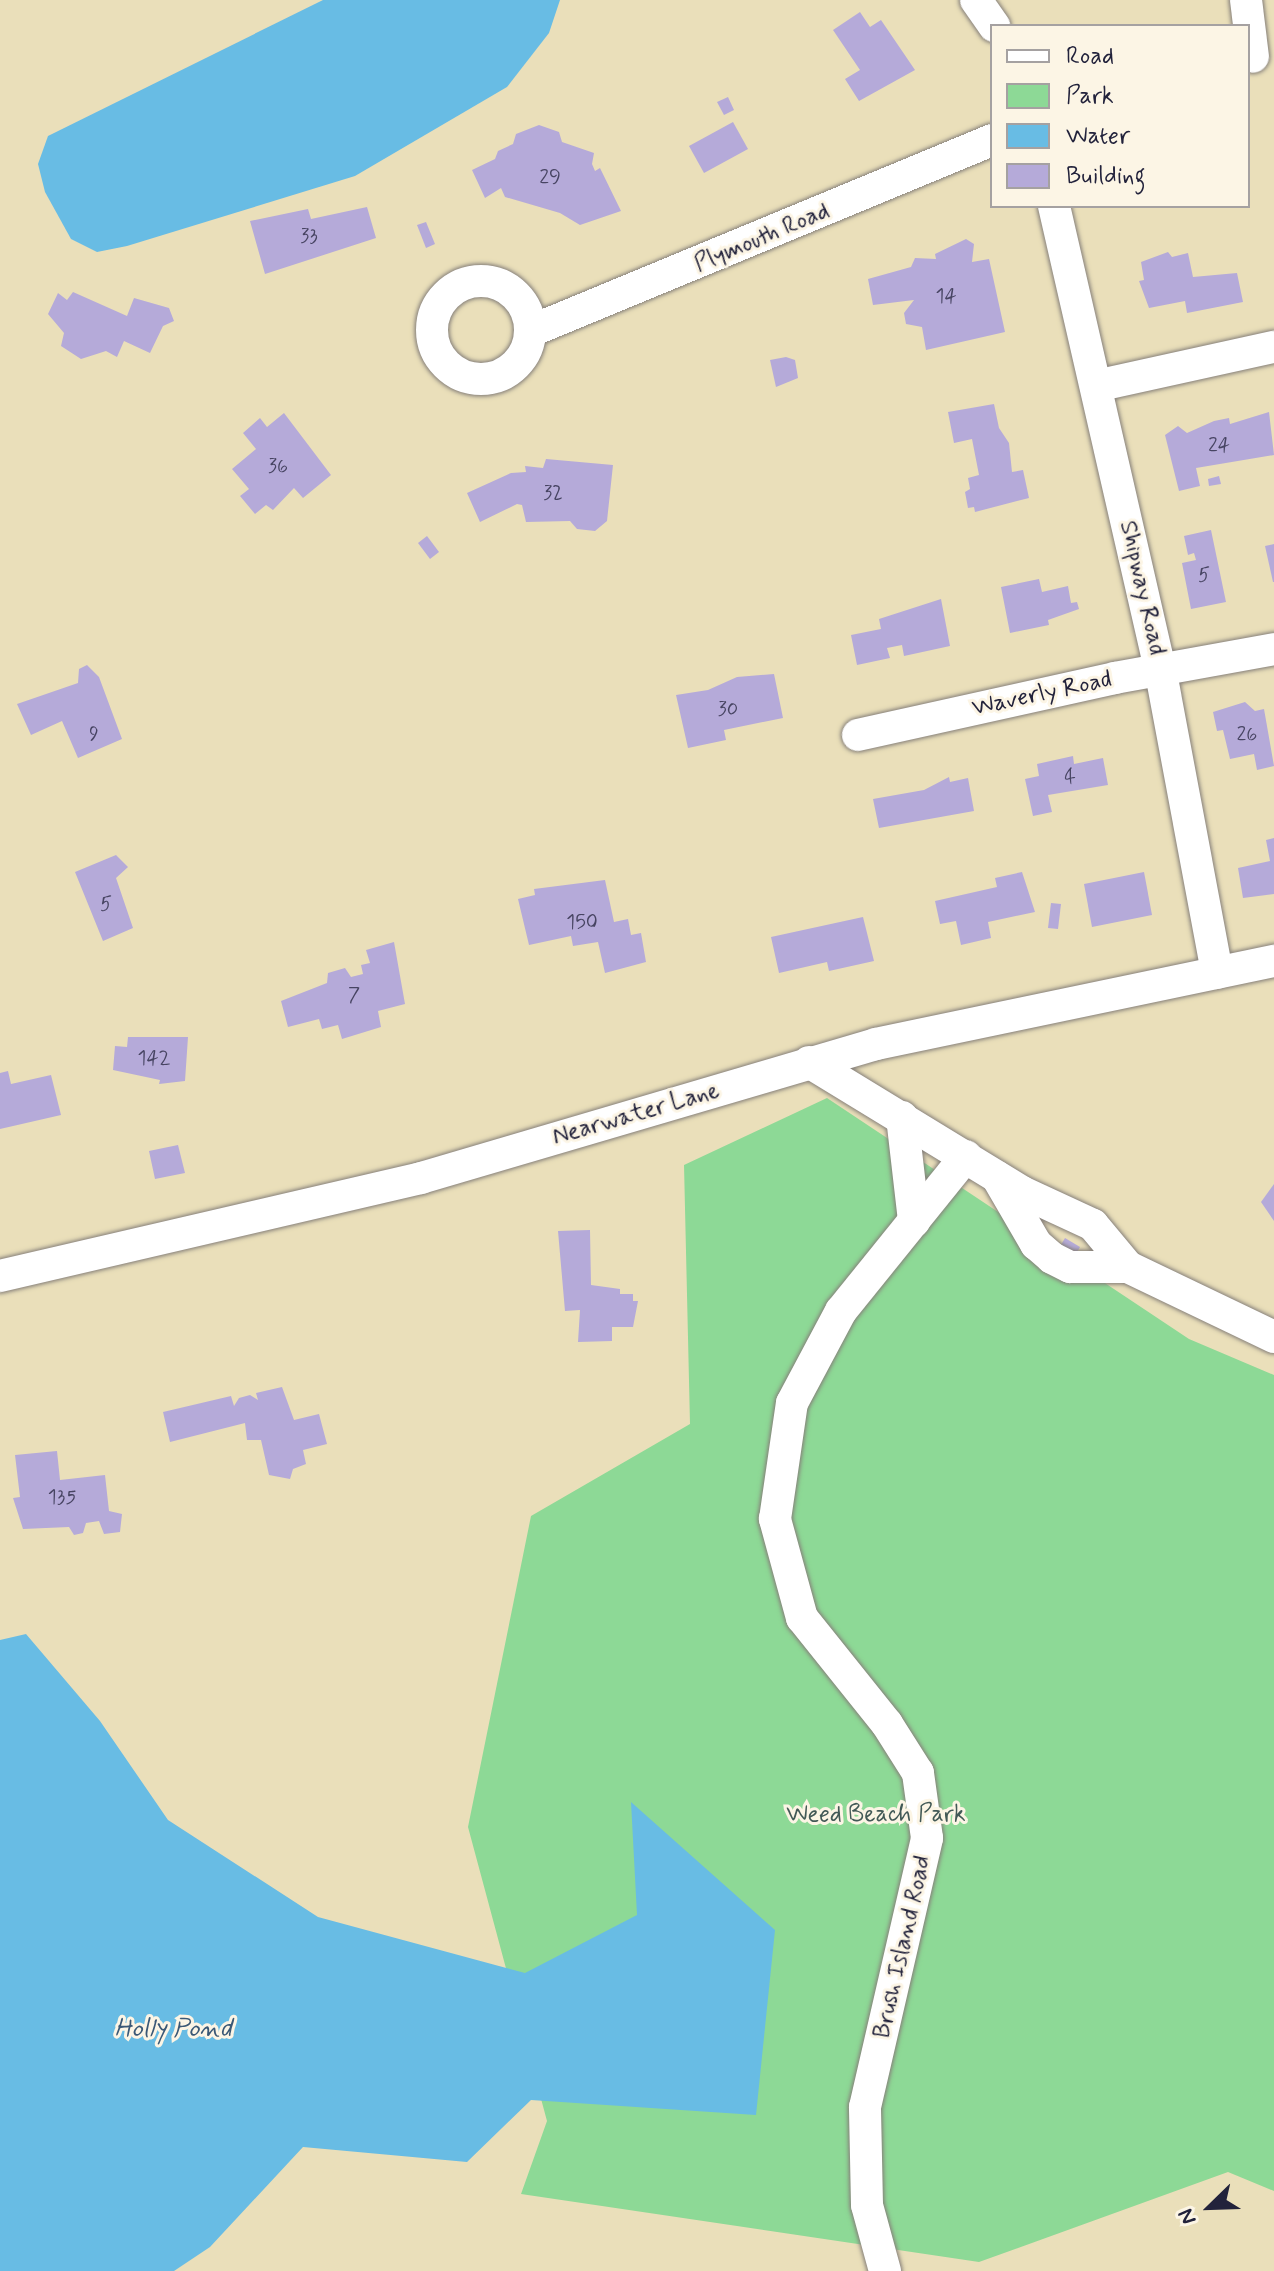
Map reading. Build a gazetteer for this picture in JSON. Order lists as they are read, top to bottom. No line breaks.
{"streets":{"street":["Plymouth Road","Shipway Road","Waverly Road","Nearwater Lane","Brush Island Road"]},"crossings":[["Shipway Road","Waverly Road"],["Shipway Road","Nearwater Lane"]],"water":["Holly Pond"],"parks":["Weed Beach Park"],"house_numbers":["29","33","14","24","36","32","5","30","9","26","4","5","150","7","142","135"],"legend":["Road","Park","Water","Building"],"north":"bottom left"}
